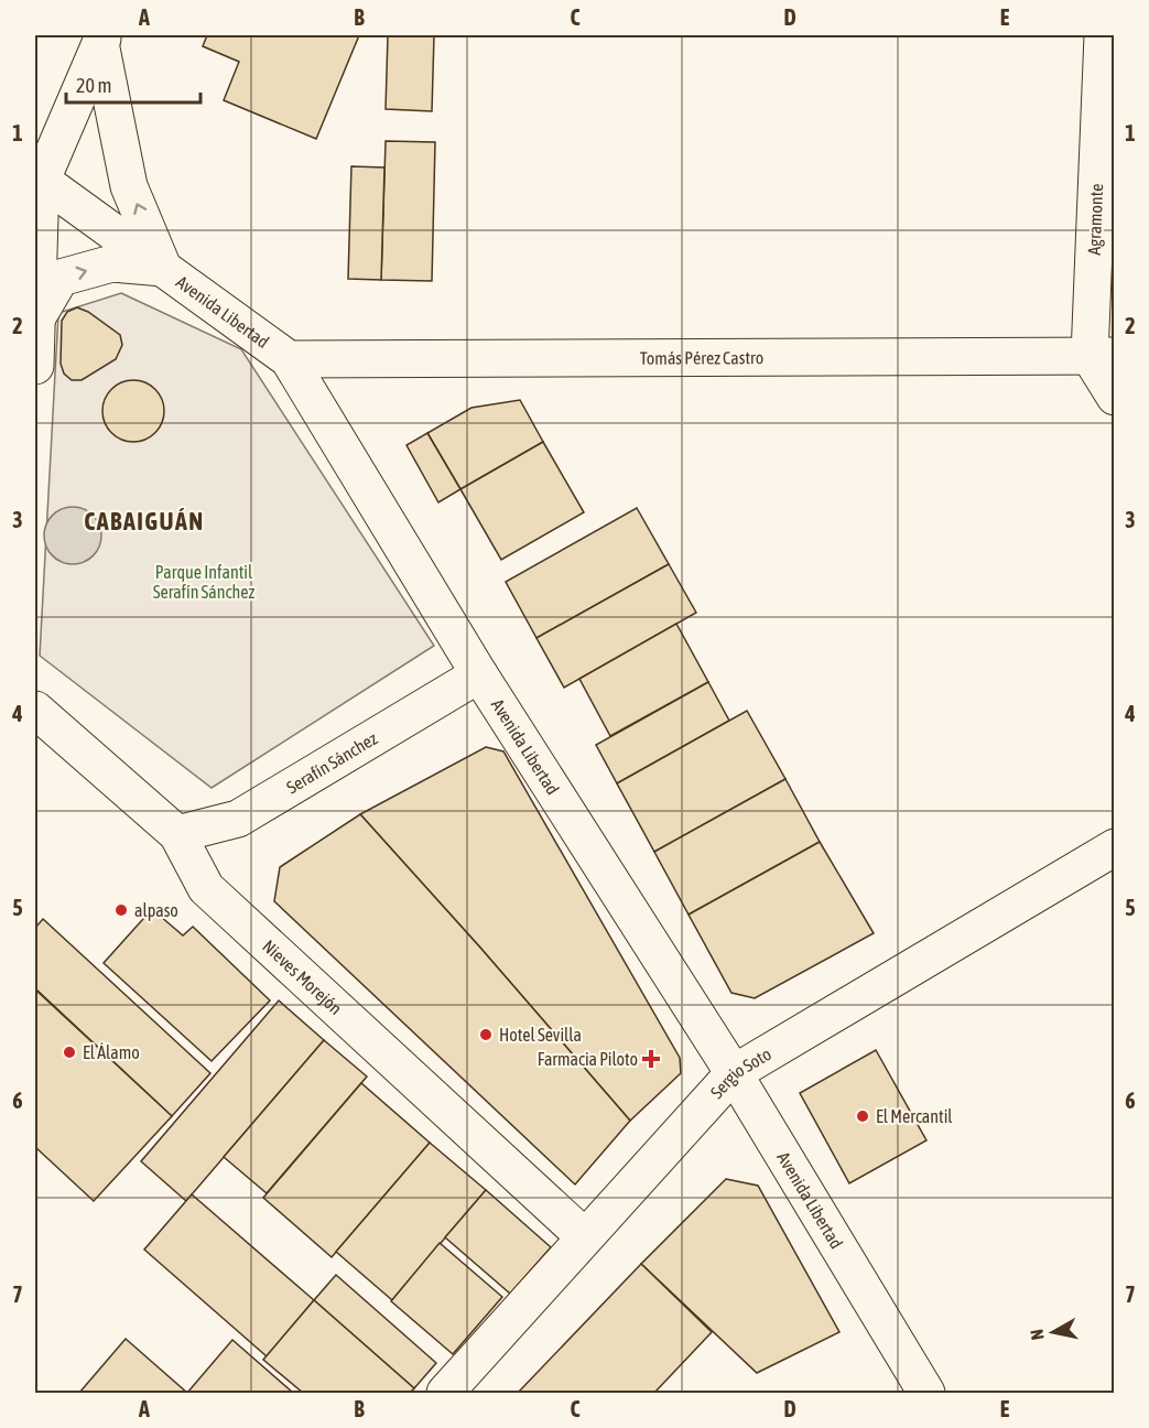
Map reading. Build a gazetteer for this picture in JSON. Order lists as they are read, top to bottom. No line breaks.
{"streets":{"street":["Agramonte","Avenida Libertad","Tomás Pérez Castro","Serafín Sánchez","Nieves Morejón","Sergio Soto"]},"crossings":[["Agramonte","Tomás Pérez Castro"],["Avenida Libertad","Tomás Pérez Castro"],["Avenida Libertad","Serafín Sánchez"],["Avenida Libertad","Sergio Soto"],["Serafín Sánchez","Nieves Morejón"],["Nieves Morejón","Sergio Soto"]],"districts":["CABAIGUÁN"],"parks":["Parque Infantil Serafín Sánchez"],"places":{"other":["alpaso","Hotel Sevilla","El Álamo","El Mercantil"],"health":["Farmacia Piloto"]},"scale_bar":"20 m","north":"left","grid":{"columns":["A","B","C","D","E"],"rows":["1","2","3","4","5","6","7"]}}
